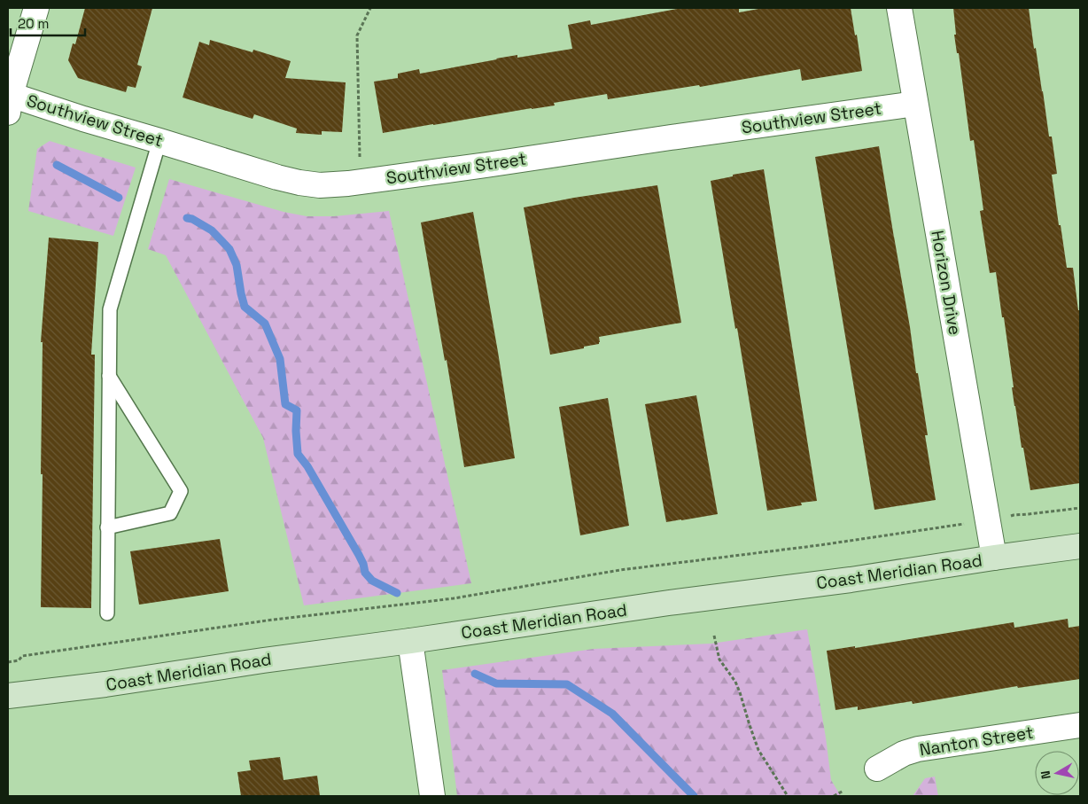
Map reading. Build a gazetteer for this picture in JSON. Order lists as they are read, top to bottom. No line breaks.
{"streets":{"main road":["Coast Meridian Road"],"street":["Southview Street","Horizon Drive","Nanton Street"]},"crossings":[["Southview Street","Horizon Drive"],["Horizon Drive","Coast Meridian Road"]],"scale_bar":"20 m","north":"left"}
